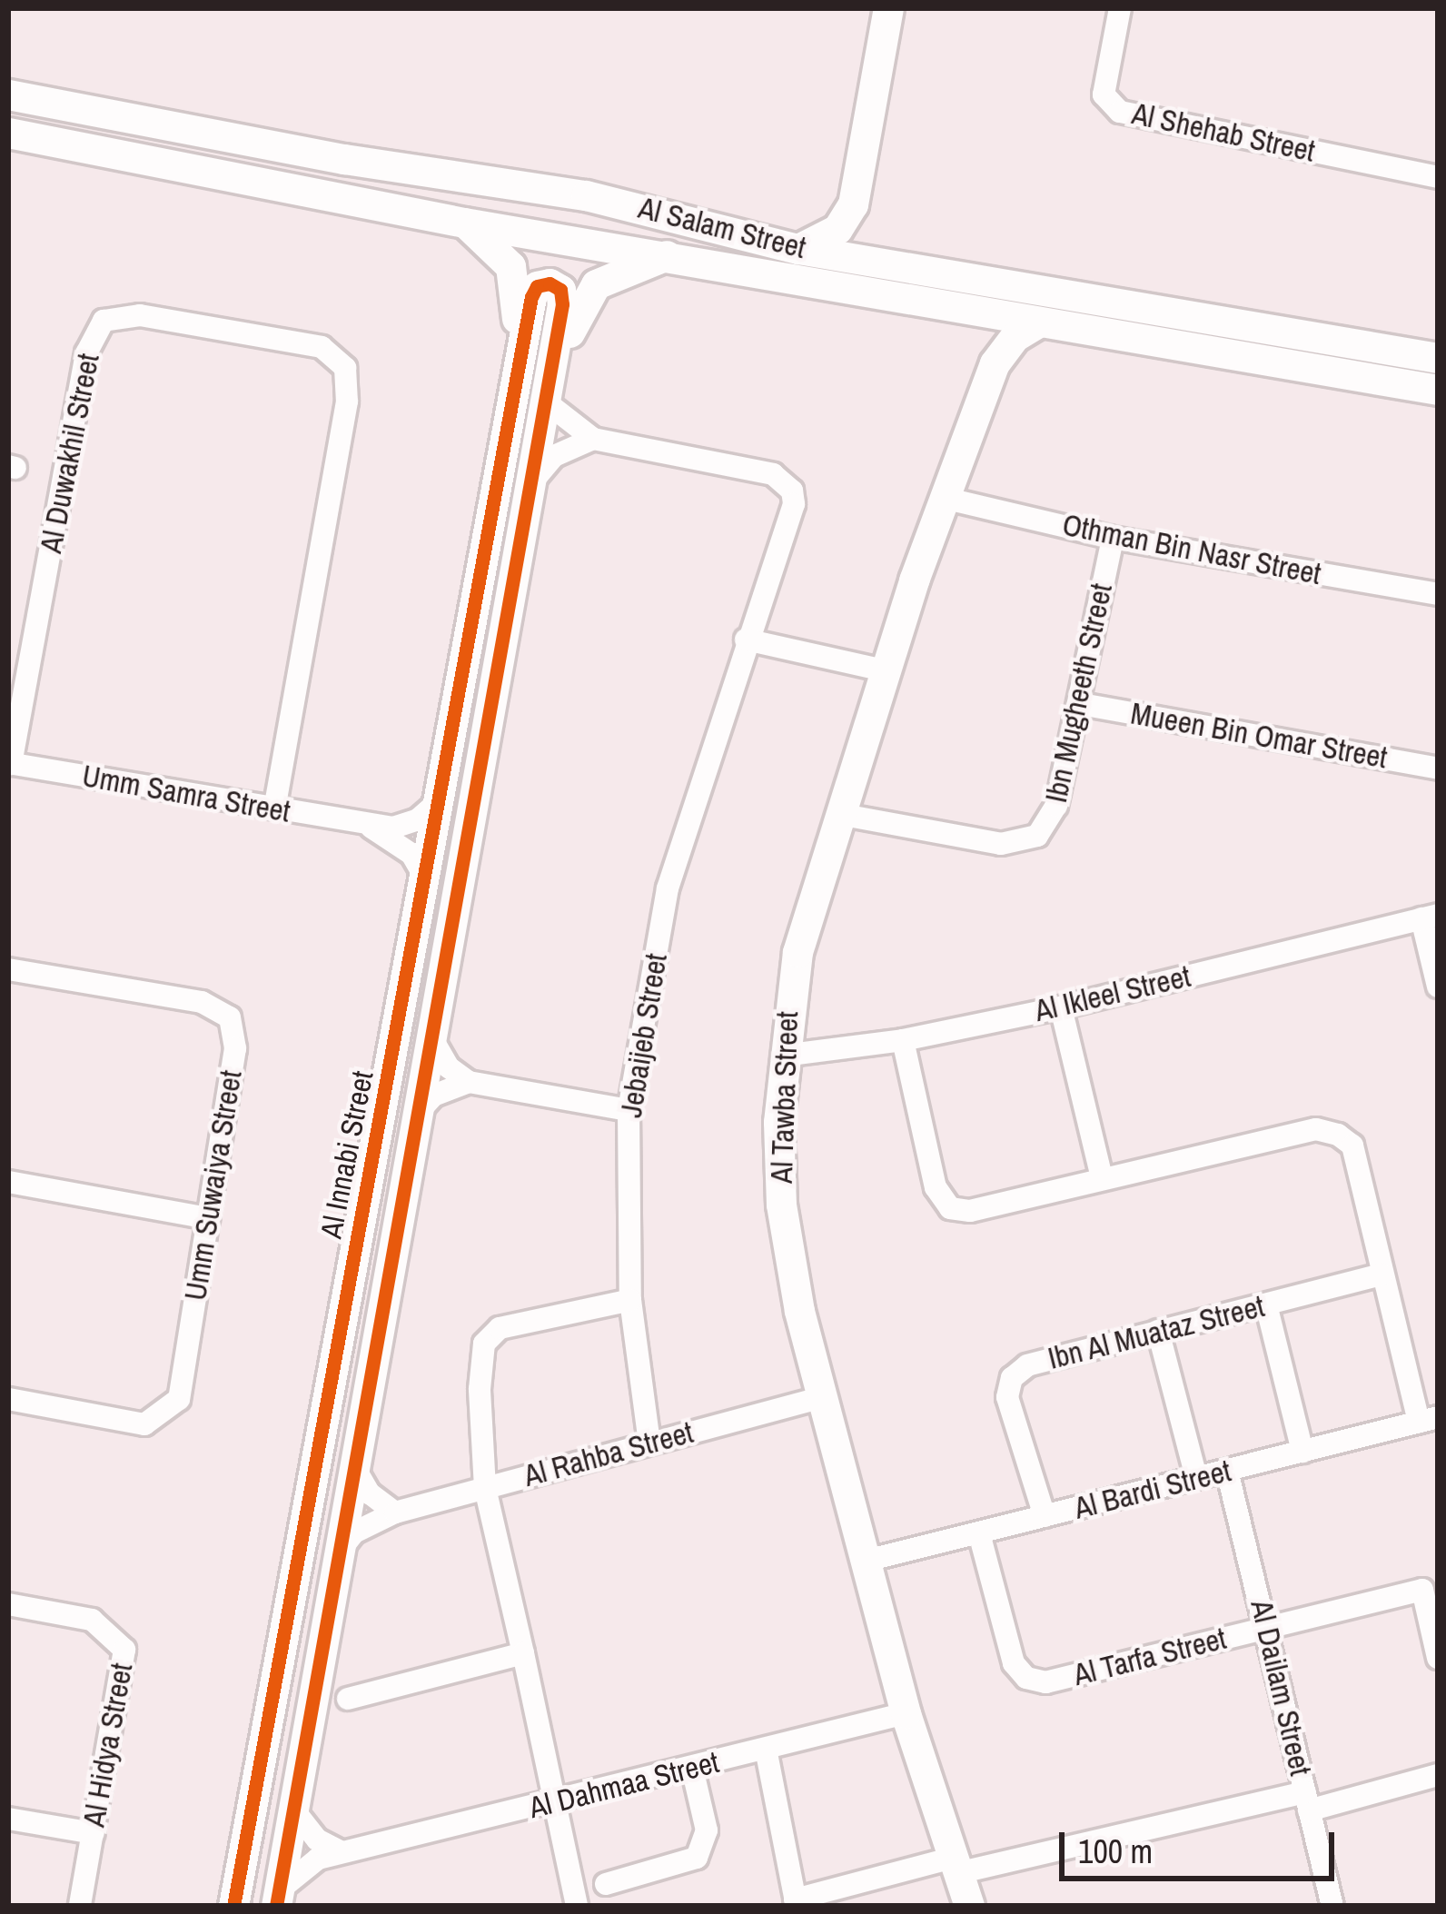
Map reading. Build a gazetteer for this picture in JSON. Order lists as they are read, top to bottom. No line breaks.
{"streets":{"street":["Al Shehab Street","Al Salam Street","Al Duwakhil Street","Othman Bin Nasr Street","Ibn Mugheeth Street","Mueen Bin Omar Street","Umm Samra Street","Al Ikleel Street","Jebaijeb Street","Al Tawba Street","Al Innabi Street","Umm Suwaiya Street","Ibn Al Muataz Street","Al Rahba Street","Al Bardi Street","Al Tarfa Street","Al Dailam Street","Al Hidya Street","Al Dahmaa Street"]},"crossings":[["Al Salam Street","Al Tawba Street"],["Al Duwakhil Street","Umm Samra Street"],["Othman Bin Nasr Street","Ibn Mugheeth Street"],["Othman Bin Nasr Street","Al Tawba Street"],["Ibn Mugheeth Street","Mueen Bin Omar Street"],["Ibn Mugheeth Street","Al Tawba Street"],["Umm Samra Street","Al Innabi Street"],["Al Ikleel Street","Al Tawba Street"],["Jebaijeb Street","Al Innabi Street"],["Jebaijeb Street","Al Rahba Street"],["Al Tawba Street","Al Rahba Street"],["Al Tawba Street","Al Bardi Street"],["Al Tawba Street","Al Dahmaa Street"],["Al Innabi Street","Al Rahba Street"],["Al Innabi Street","Al Dahmaa Street"],["Ibn Al Muataz Street","Al Bardi Street"],["Al Bardi Street","Al Tarfa Street"],["Al Bardi Street","Al Dailam Street"],["Al Tarfa Street","Al Dailam Street"]],"scale_bar":"100 m"}
